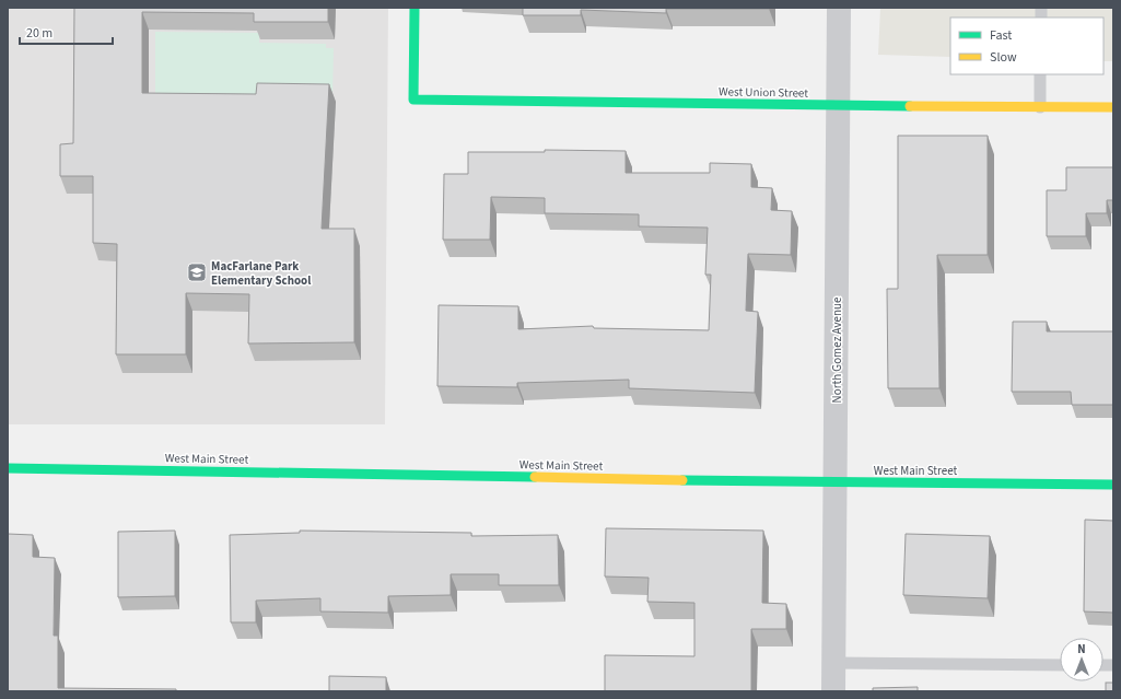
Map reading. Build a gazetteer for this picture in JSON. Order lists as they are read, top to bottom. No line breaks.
{"streets":{"street":["West Union Street","North Gomez Avenue","West Main Street"]},"crossings":[["West Union Street","North Gomez Avenue"],["North Gomez Avenue","West Main Street"]],"places":{"school or university":["MacFarlane Park Elementary School"]},"legend":["Fast","Slow"],"scale_bar":"20 m","north":"top"}
